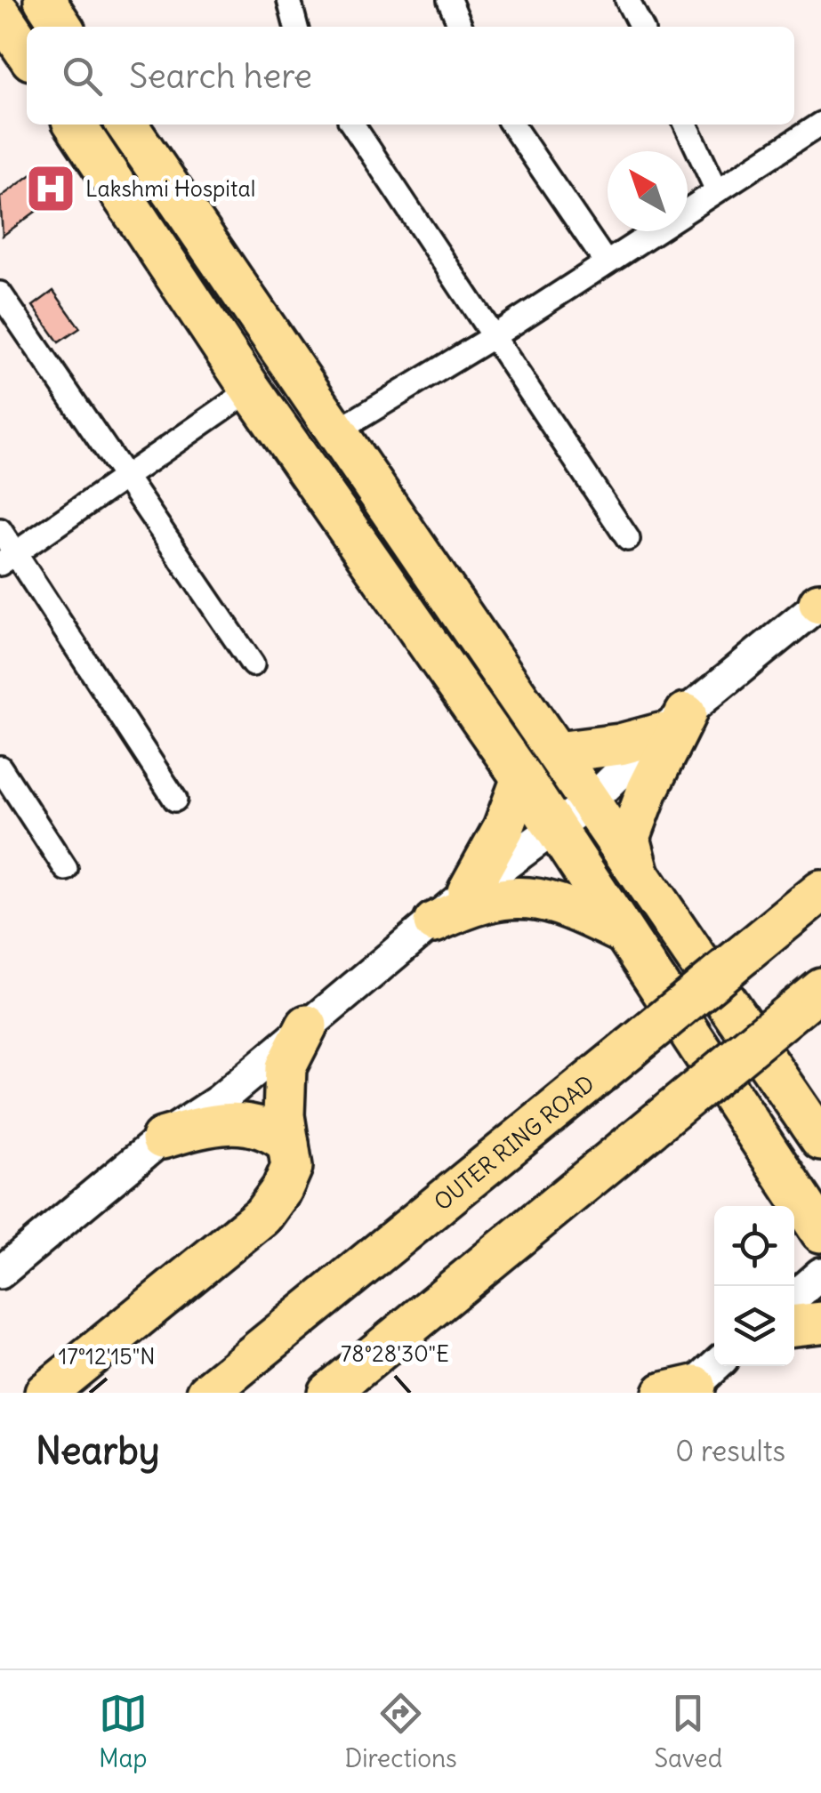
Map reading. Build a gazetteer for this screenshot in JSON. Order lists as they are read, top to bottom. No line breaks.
{"streets":{"highway":["OUTER RING ROAD"]},"places":{"hospital":["Lakshmi Hospital"]},"north":"top left","page":{"search":"Search here","heading":["Nearby","0 results"],"nav":["Map","Directions","Saved"]},"coordinates":["78°28'30\"E","17°12'15\"N"]}
